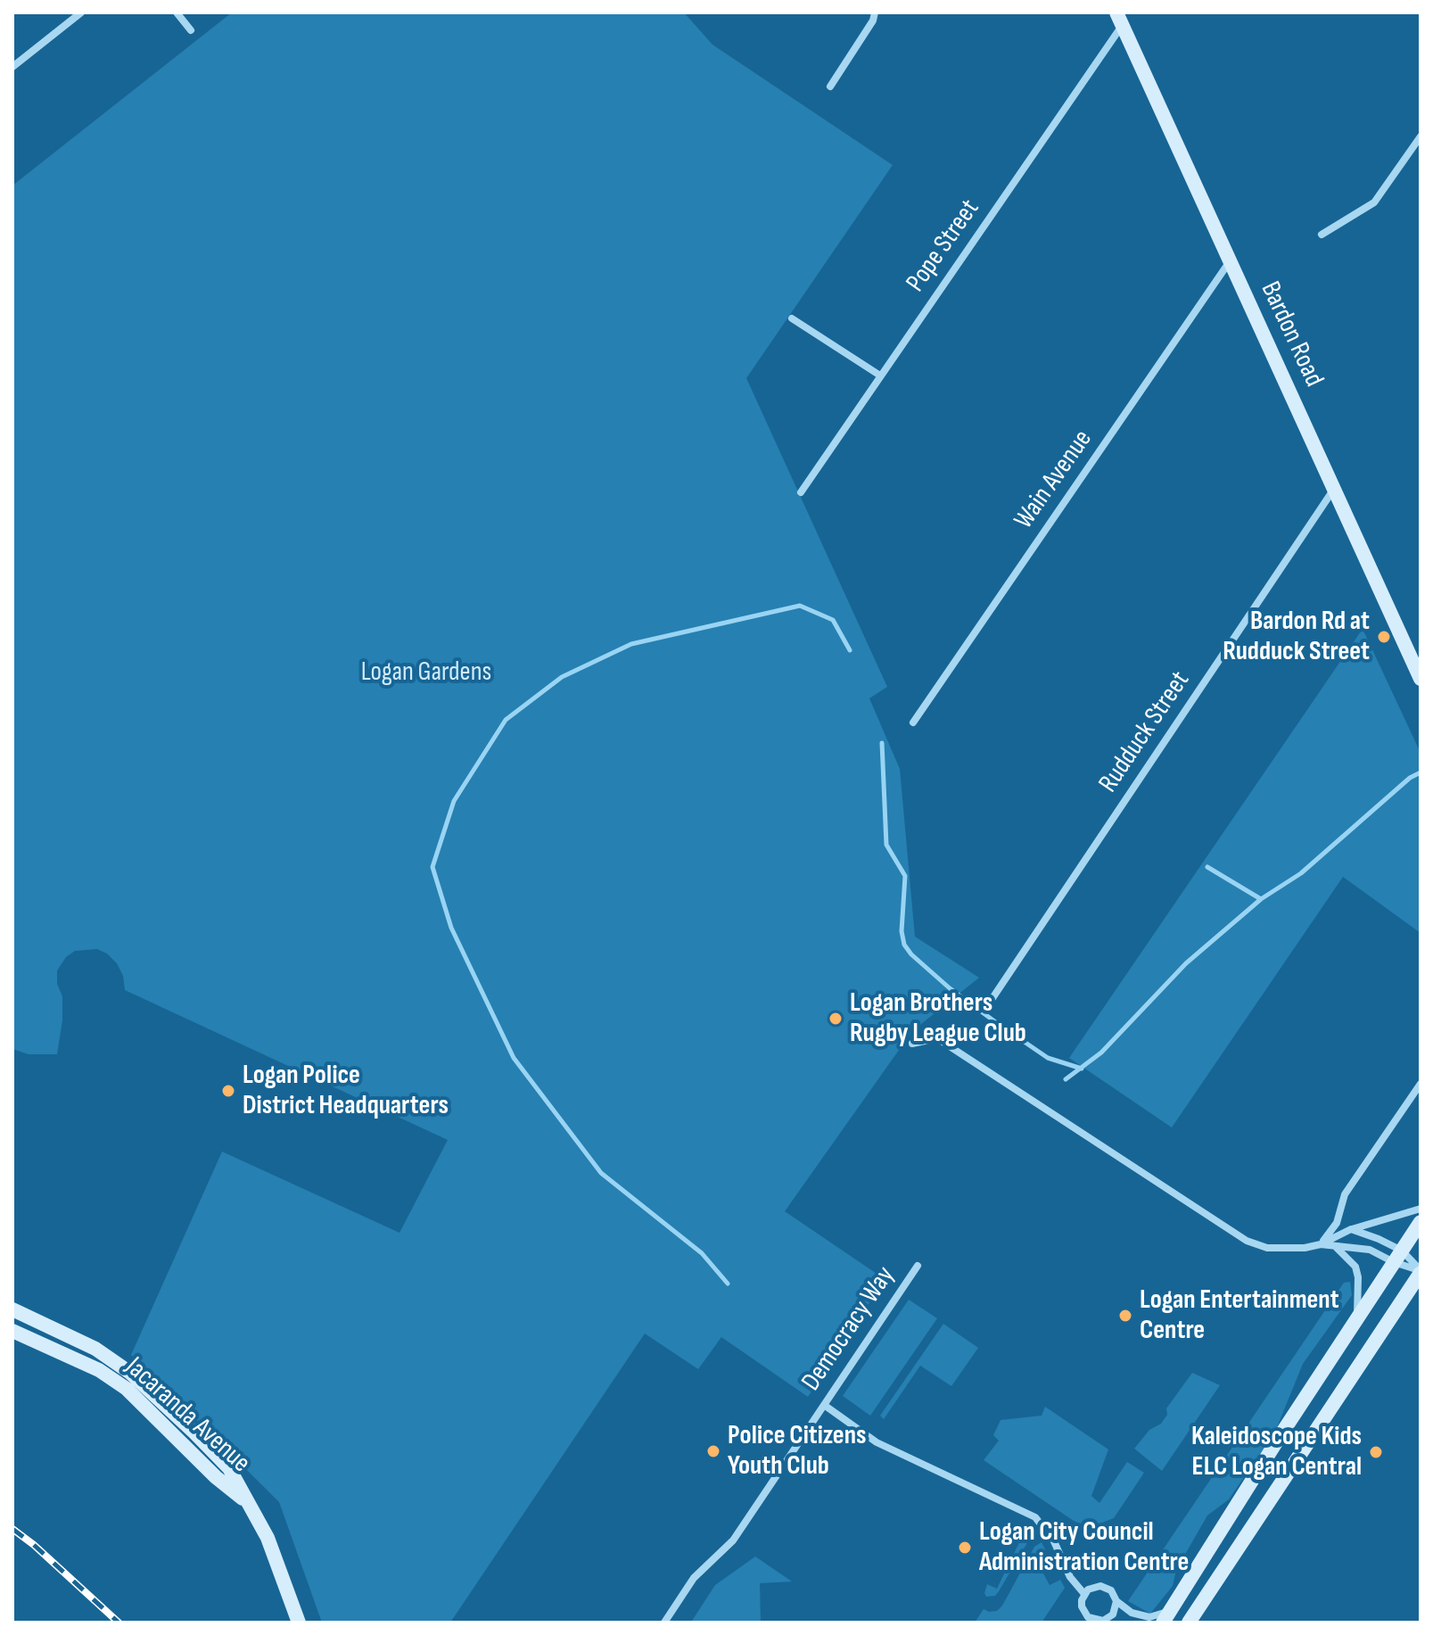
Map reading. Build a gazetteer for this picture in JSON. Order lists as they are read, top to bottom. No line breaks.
{"streets":{"street":["Pope Street","Bardon Road","Wain Avenue","Rudduck Street","Democracy Way","Jacaranda Avenue"]},"crossings":[["Pope Street","Bardon Road"],["Bardon Road","Wain Avenue"],["Bardon Road","Rudduck Street"]],"parks":["Logan Gardens"],"places":["Bardon Rd at Rudduck Street","Logan Brothers Rugby League Club","Logan Police District Headquarters","Logan Entertainment Centre","Police Citizens Youth Club","Kaleidoscope Kids ELC Logan Central","Logan City Council Administration Centre"]}
